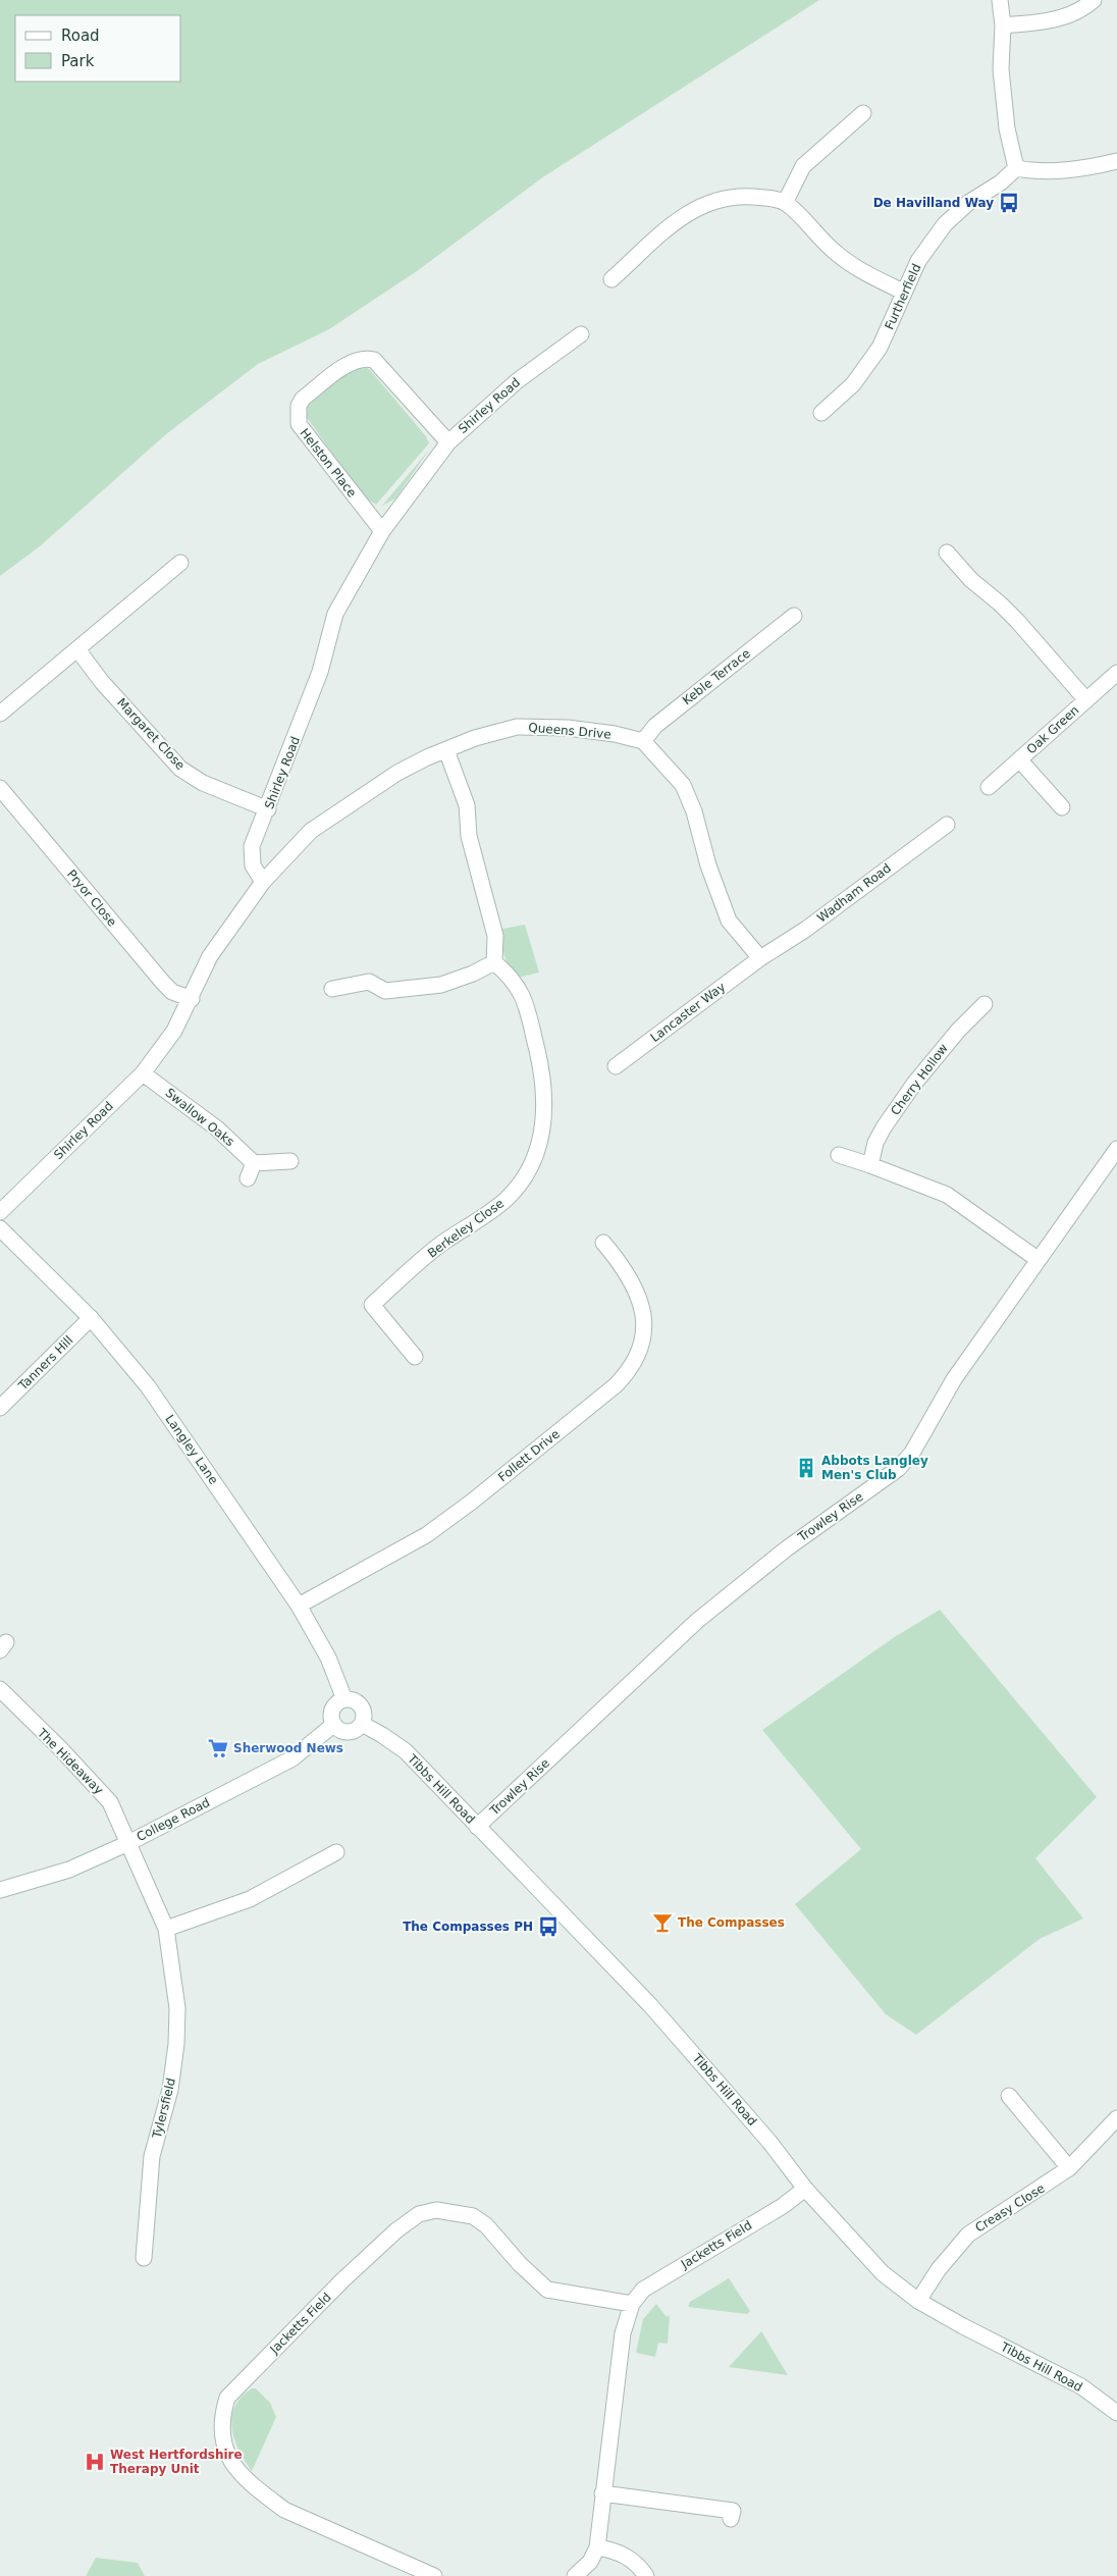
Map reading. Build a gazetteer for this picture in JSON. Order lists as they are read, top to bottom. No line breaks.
{"streets":{"street":["Furtherfield","Shirley Road","Helston Place","Keble Terrace","Oak Green","Queens Drive","Margaret Close","Wadham Road","Pryor Close","Lancaster Way","Cherry Hollow","Swallow Oaks","Berkeley Close","Tanners Hill","Langley Lane","Follett Drive","Trowley Rise","The Hideaway","Tibbs Hill Road","College Road","Tylersfield","Creasy Close","Jacketts Field"]},"crossings":[["Shirley Road","Helston Place"],["Shirley Road","Queens Drive"],["Shirley Road","Margaret Close"],["Shirley Road","Pryor Close"],["Shirley Road","Swallow Oaks"],["Keble Terrace","Queens Drive"],["Wadham Road","Lancaster Way"],["Tanners Hill","Langley Lane"],["Langley Lane","Follett Drive"],["Langley Lane","Tibbs Hill Road"],["Langley Lane","College Road"],["Trowley Rise","Tibbs Hill Road"],["The Hideaway","College Road"],["The Hideaway","Tylersfield"],["Tibbs Hill Road","College Road"],["Tibbs Hill Road","Creasy Close"],["Tibbs Hill Road","Jacketts Field"],["College Road","Tylersfield"]],"places":{"bus stop":["De Havilland Way","The Compasses PH"],"building":["Abbots Langley Men's Club"],"supermarket":["Sherwood News"],"bar":["The Compasses"],"hospital":["West Hertfordshire Therapy Unit"]},"legend":["Road","Park"]}
